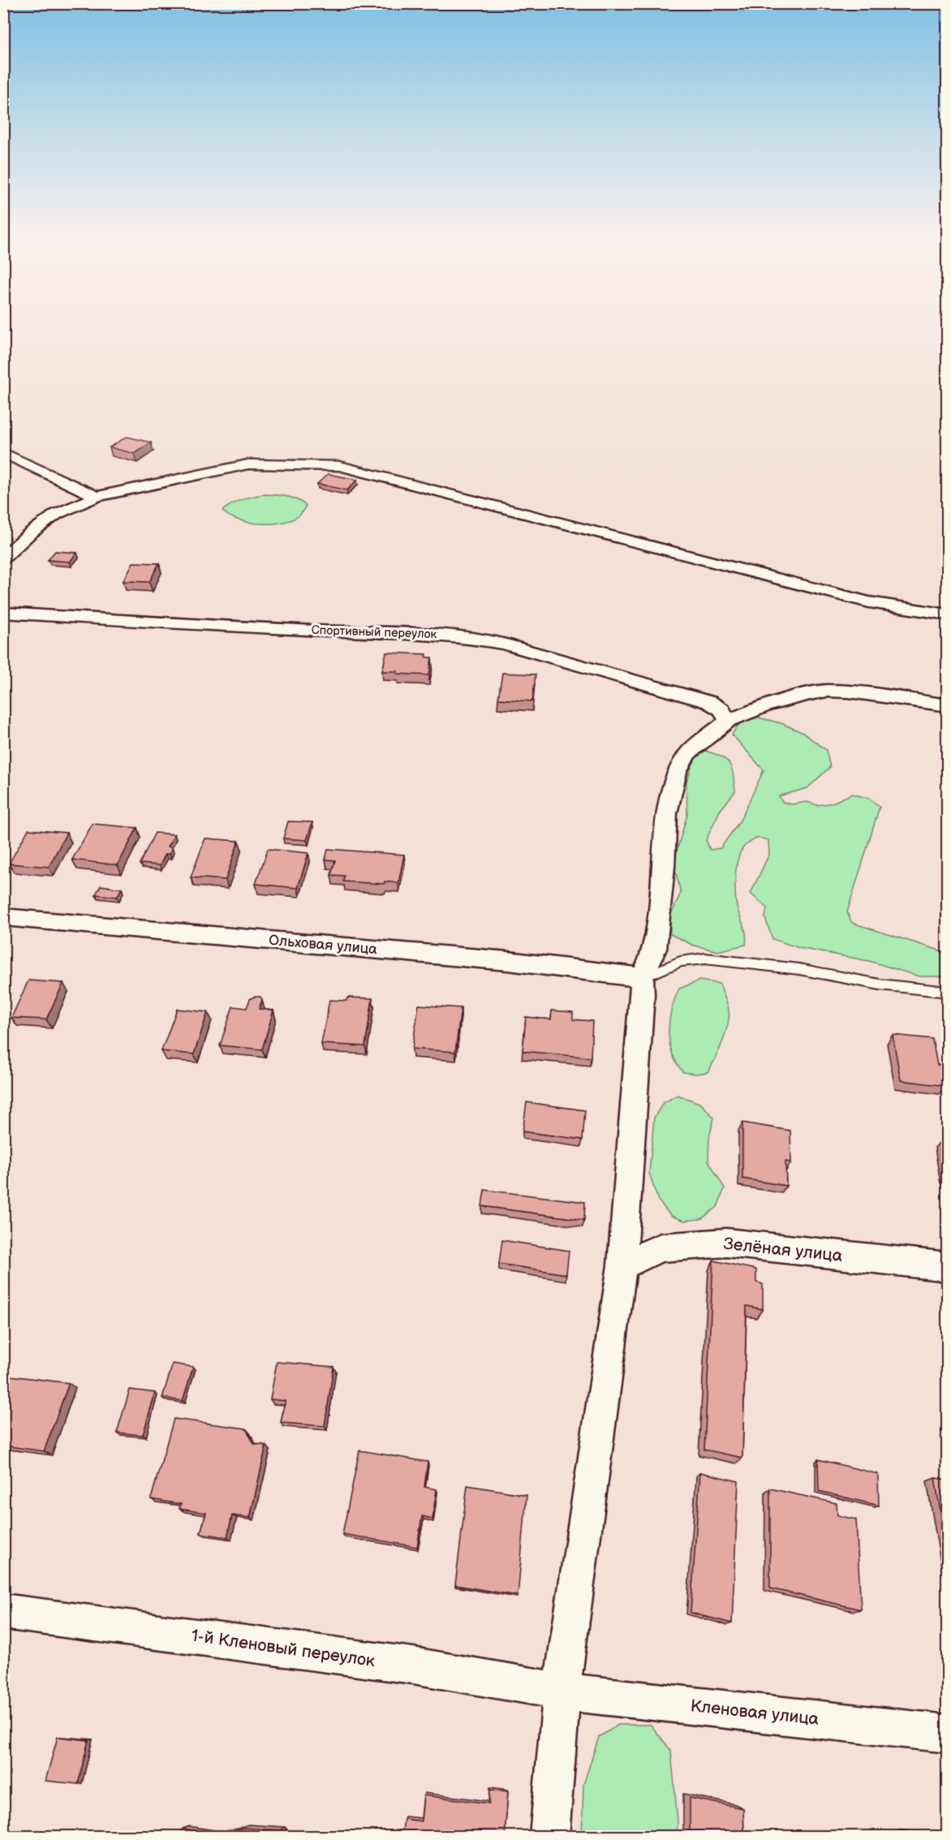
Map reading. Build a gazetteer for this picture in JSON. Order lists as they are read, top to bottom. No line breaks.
{"streets":{"street":["Спортивный переулок","Ольховая улица","Зелёная улица","1-й Кленовый переулок","Кленовая улица"]},"crossings":[["1-й Кленовый переулок","Кленовая улица"]]}
